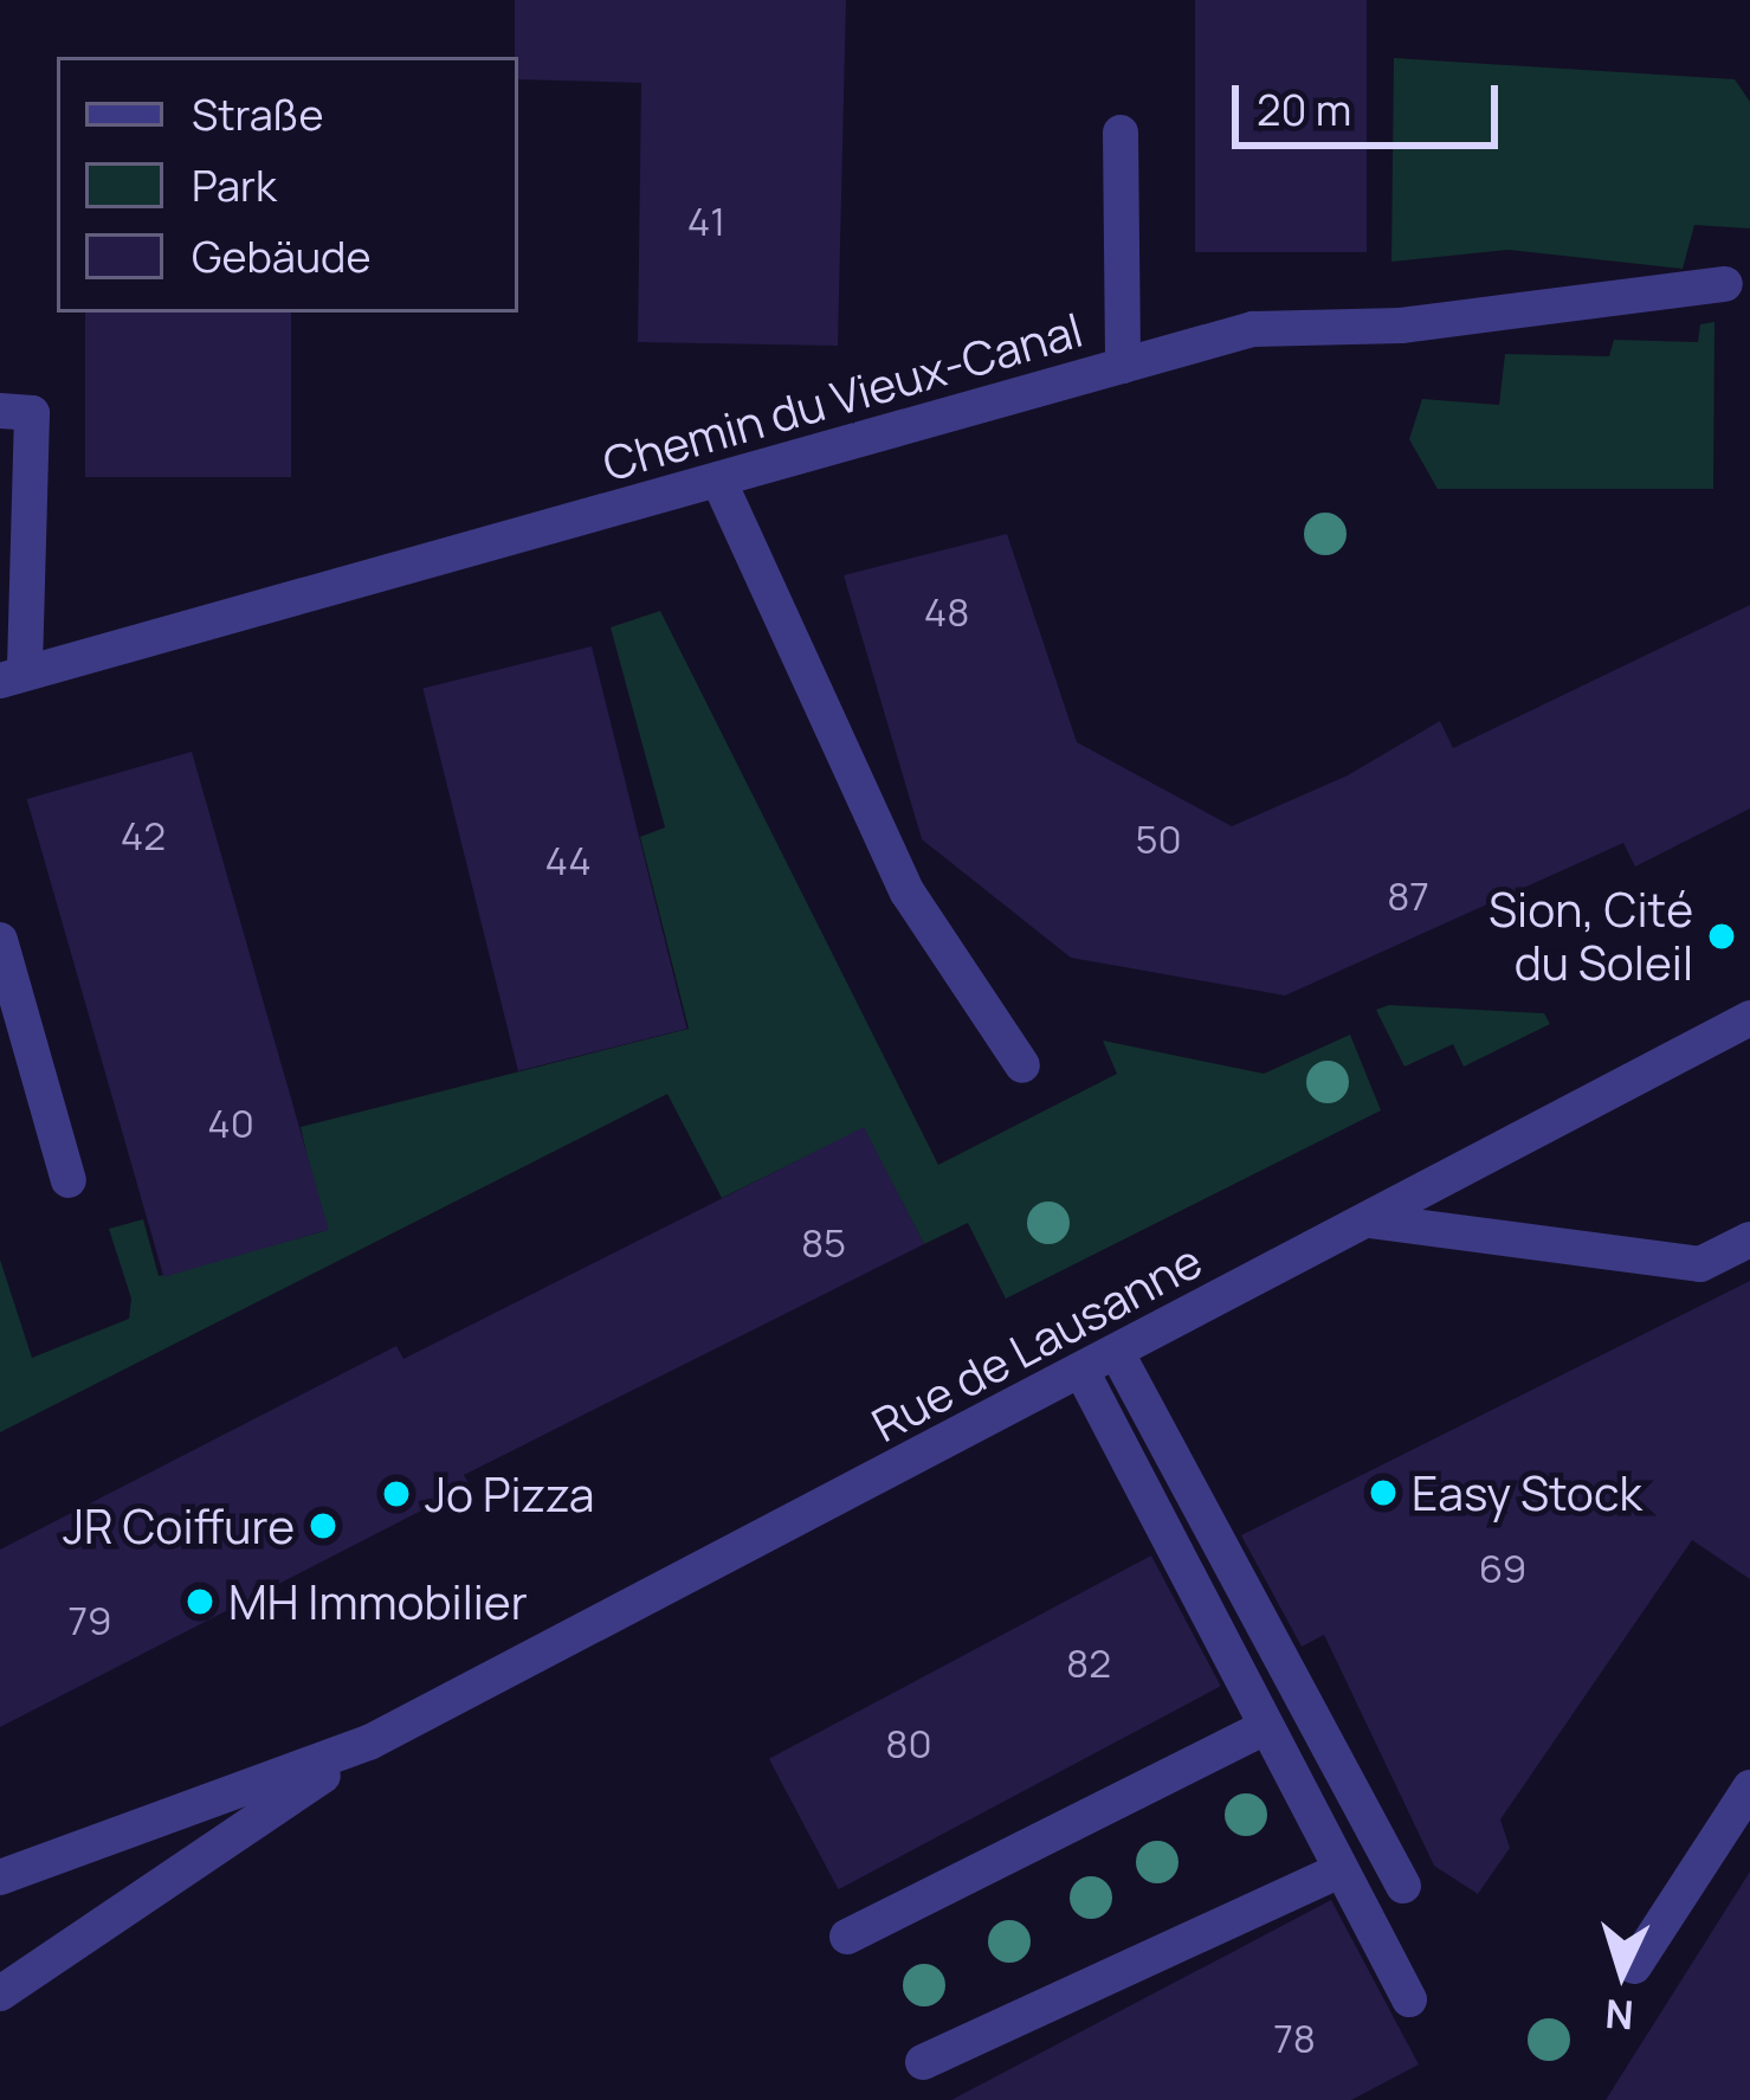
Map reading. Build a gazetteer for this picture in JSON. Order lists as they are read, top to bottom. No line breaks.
{"streets":{"street":["Chemin du Vieux-Canal","Rue de Lausanne"]},"places":["Sion, Cité du Soleil","Easy Stock","Jo Pizza","JR Coiffure","MH Immobilier"],"house_numbers":["41","48","42","50","44","87","40","85","69","79","82","80","78"],"legend":["Straße","Park","Gebäude"],"scale_bar":"20 m","north":"bottom"}
